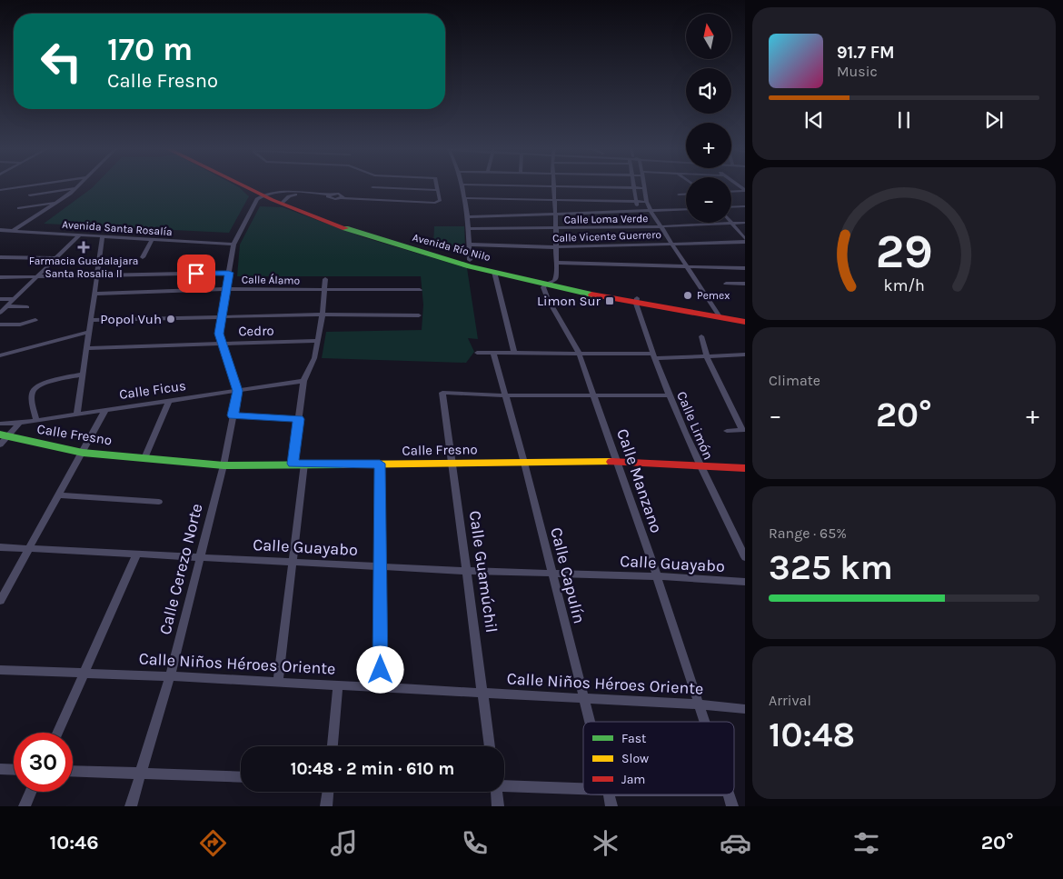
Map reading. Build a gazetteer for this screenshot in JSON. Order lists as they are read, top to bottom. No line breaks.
{"streets":{"main road":["Avenida Río Nilo","Calle Fresno"],"street":["Calle Loma Verde","Avenida Santa Rosalía","Calle Vicente Guerrero","Calle Álamo","Cedro","Calle Ficus","Calle Limón","Calle Manzano","Calle Guayabo","Calle Cerezo Norte","Calle Guamúchil","Calle Capulín","Calle Niños Héroes Oriente"]},"crossings":[["Calle Loma Verde","Calle Manzano"],["Calle Vicente Guerrero","Calle Manzano"],["Avenida Río Nilo","Calle Limón"],["Avenida Río Nilo","Calle Manzano"],["Calle Ficus","Calle Cerezo Norte"],["Calle Limón","Calle Fresno"],["Calle Fresno","Calle Manzano"],["Calle Fresno","Calle Cerezo Norte"],["Calle Fresno","Calle Guamúchil"],["Calle Fresno","Calle Capulín"],["Calle Manzano","Calle Guayabo"],["Calle Manzano","Calle Niños Héroes Oriente"],["Calle Guayabo","Calle Cerezo Norte"],["Calle Guayabo","Calle Guamúchil"],["Calle Guayabo","Calle Capulín"],["Calle Cerezo Norte","Calle Niños Héroes Oriente"],["Calle Guamúchil","Calle Capulín"],["Calle Guamúchil","Calle Niños Héroes Oriente"],["Calle Capulín","Calle Niños Héroes Oriente"]],"places":{"health":["Farmacia Guadalajara Santa Rosalia II"],"other":["Pemex","Popol Vuh"],"transit":["Limon Sur"]},"legend":["Fast","Slow","Jam"],"north":"top","page":{"map_buttons":["+","−"],"turn":["170 m","Calle Fresno"],"song":["91.7 FM","Music"],"tile":["Climate",["Range · 65%","325 km"],["Arrival","10:48"]],"heat":["−","20°","+"],"limit":"30","trip":"10:48 · 2 min · 610 m","tabs":["10:46","20°"],"gauge":["29","km/h"]}}
